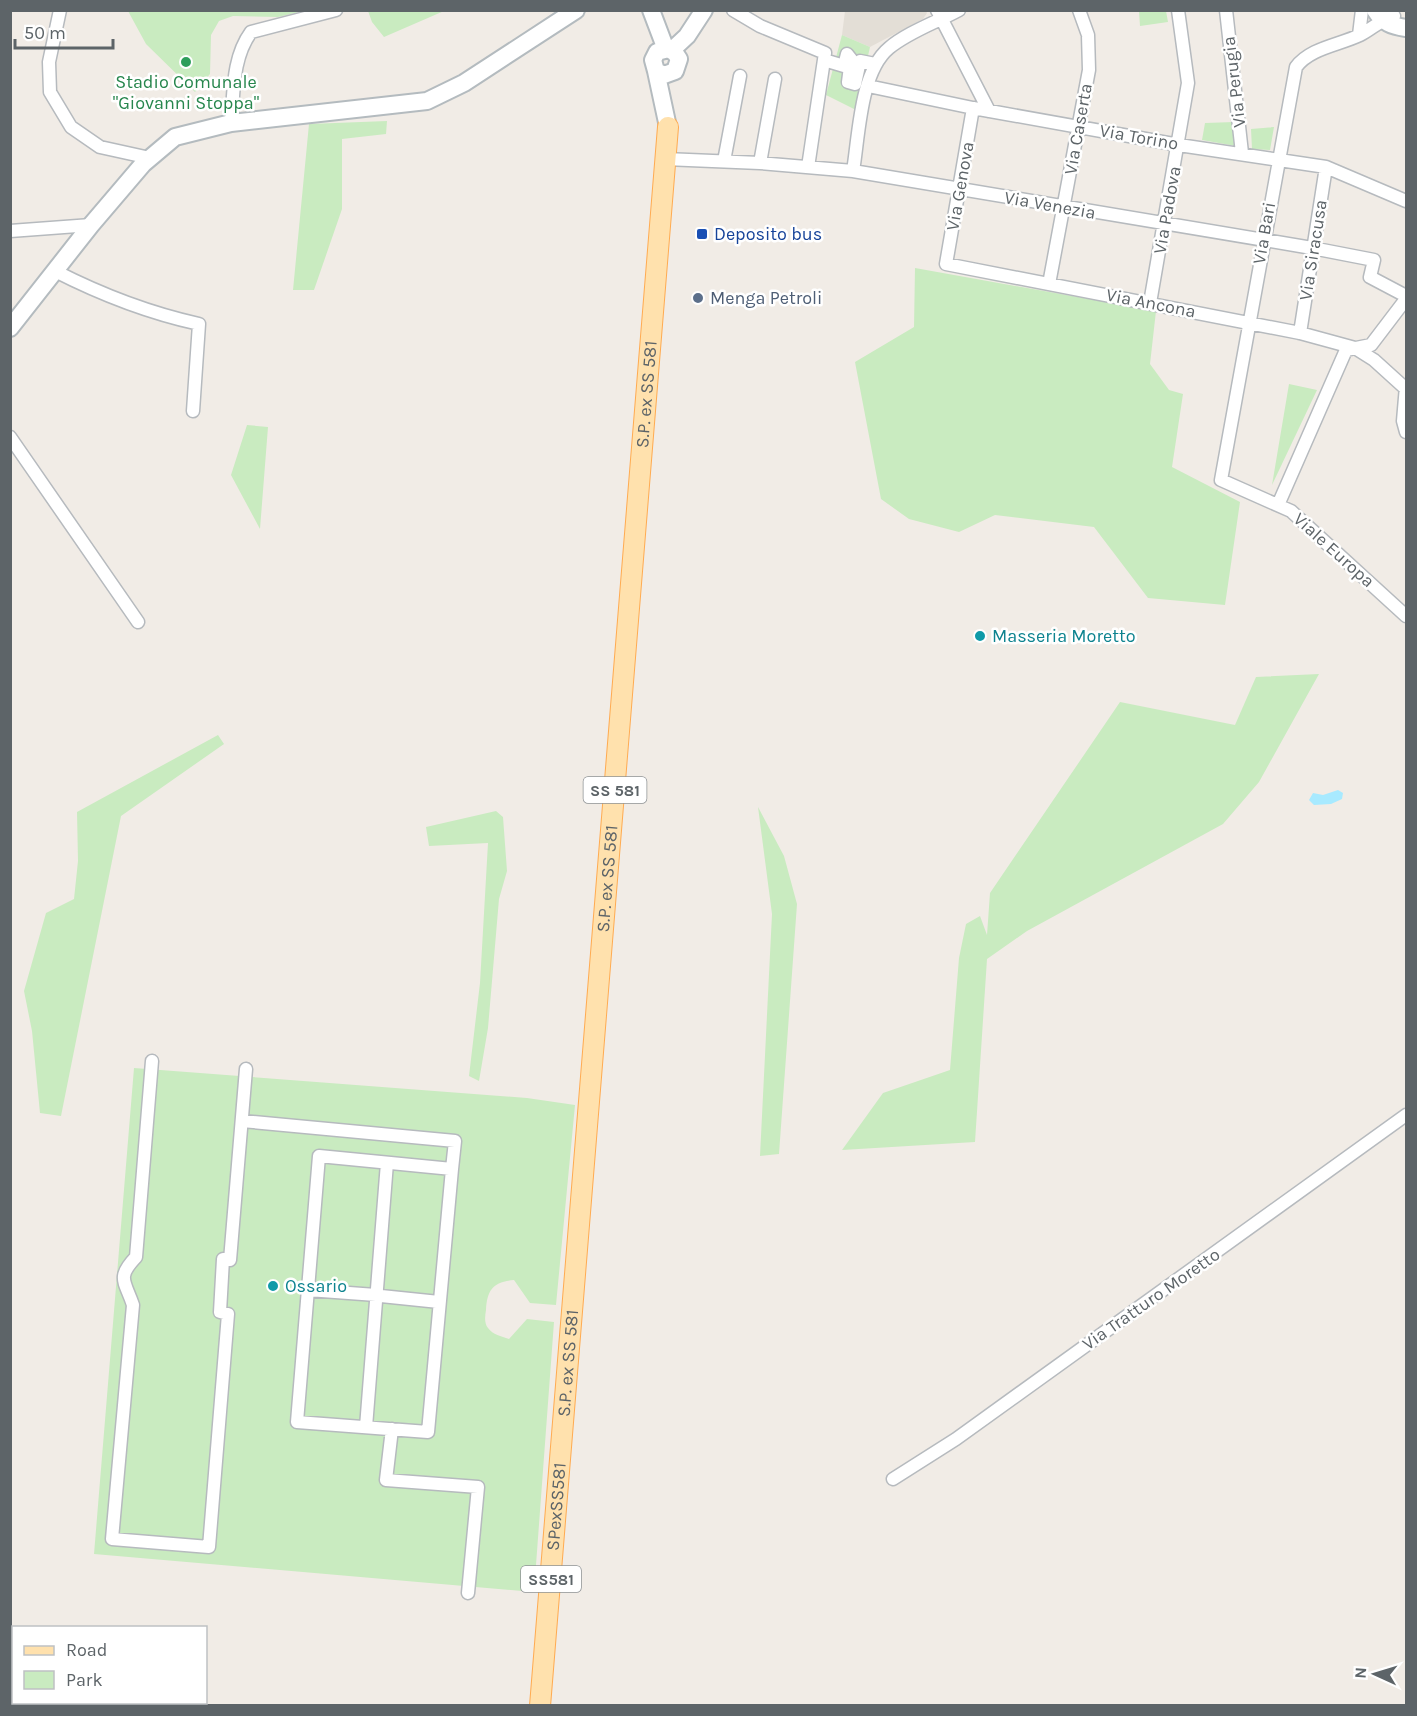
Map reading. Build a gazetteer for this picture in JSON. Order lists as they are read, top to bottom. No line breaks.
{"streets":{"main road":["S.P. ex SS 581","SS 581","SPexSS581","SS581"],"street":["Via Perugia","Via Caserta","Via Torino","Via Genova","Via Venezia","Via Padova","Via Bari","Via Siracusa","Via Ancona","Viale Europa","Via Tratturo Moretto"]},"crossings":[["Via Perugia","Via Torino"],["Via Caserta","Via Torino"],["Via Caserta","Via Venezia"],["Via Caserta","Via Ancona"],["Via Torino","Via Genova"],["Via Torino","Via Padova"],["Via Torino","Via Bari"],["Via Torino","Via Siracusa"],["Via Genova","Via Venezia"],["Via Genova","Via Ancona"],["Via Venezia","Via Padova"],["Via Venezia","Via Bari"],["Via Venezia","Via Siracusa"],["Via Venezia","S.P. ex SS 581"],["Via Padova","Via Ancona"],["Via Bari","Via Ancona"],["Via Bari","Viale Europa"],["Via Siracusa","Via Ancona"],["S.P. ex SS 581","SPexSS581"]],"places":{"other":["Stadio Comunale \"Giovanni Stoppa\"","Menga Petroli","Masseria Moretto","Ossario"],"transit":["Deposito bus"]},"legend":["Road","Park"],"scale_bar":"50 m","north":"left"}
